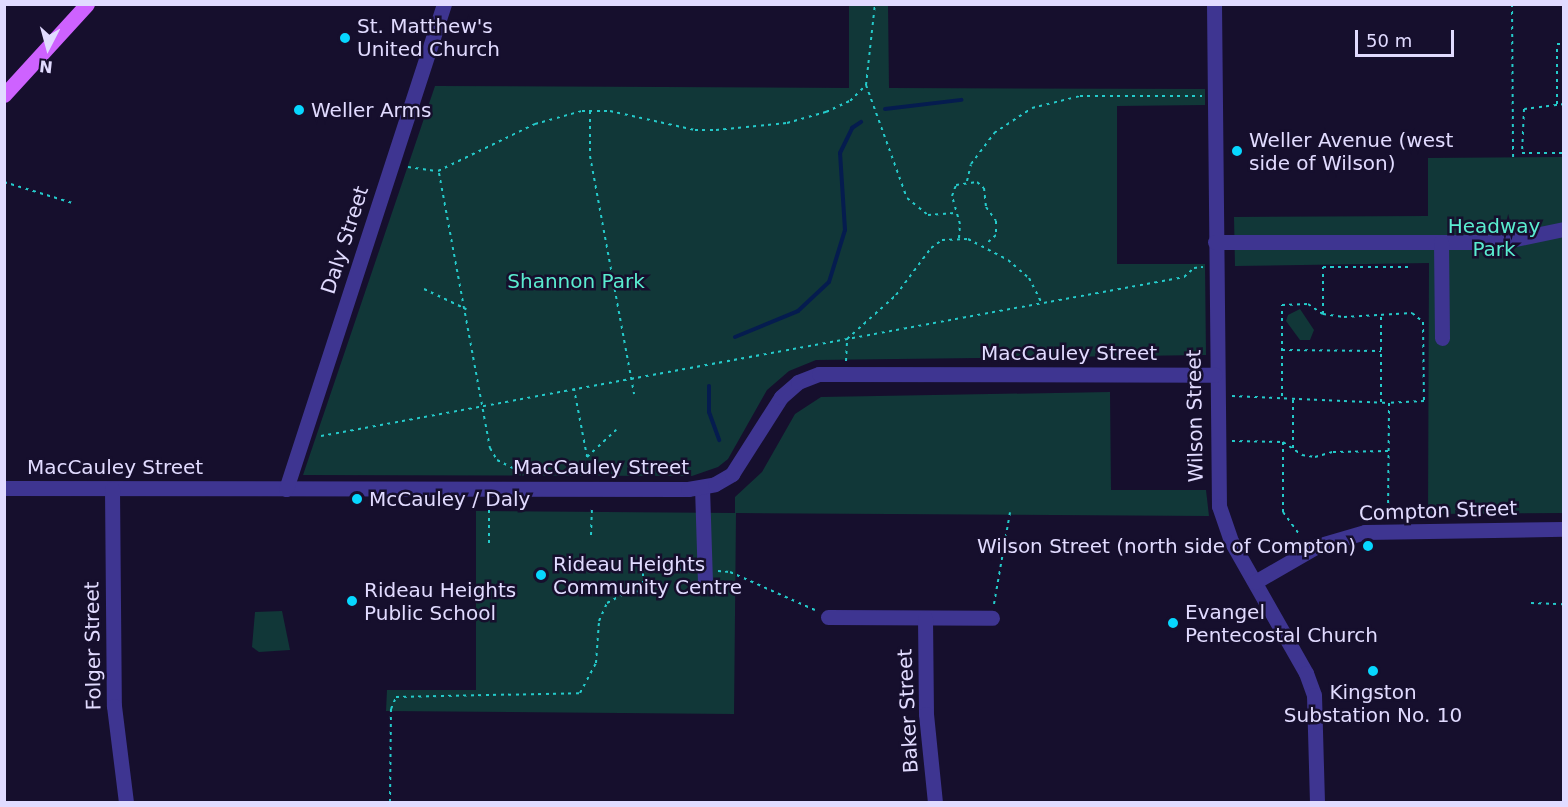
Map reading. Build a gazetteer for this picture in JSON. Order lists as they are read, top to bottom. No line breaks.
{"streets":{"street":["Daly Street","MacCauley Street","Wilson Street","Compton Street","Folger Street","Baker Street"]},"crossings":[["Daly Street","MacCauley Street"],["MacCauley Street","Wilson Street"],["MacCauley Street","Folger Street"],["Wilson Street","Compton Street"]],"parks":["Headway Park","Shannon Park"],"places":["St. Matthew's United Church","Weller Arms","Weller Avenue (west side of Wilson)","McCauley / Daly","Wilson Street (north side of Compton)","Rideau Heights Community Centre","Rideau Heights Public School","Evangel Pentecostal Church","Kingston Substation No. 10"],"scale_bar":"50 m","north":"bottom"}
